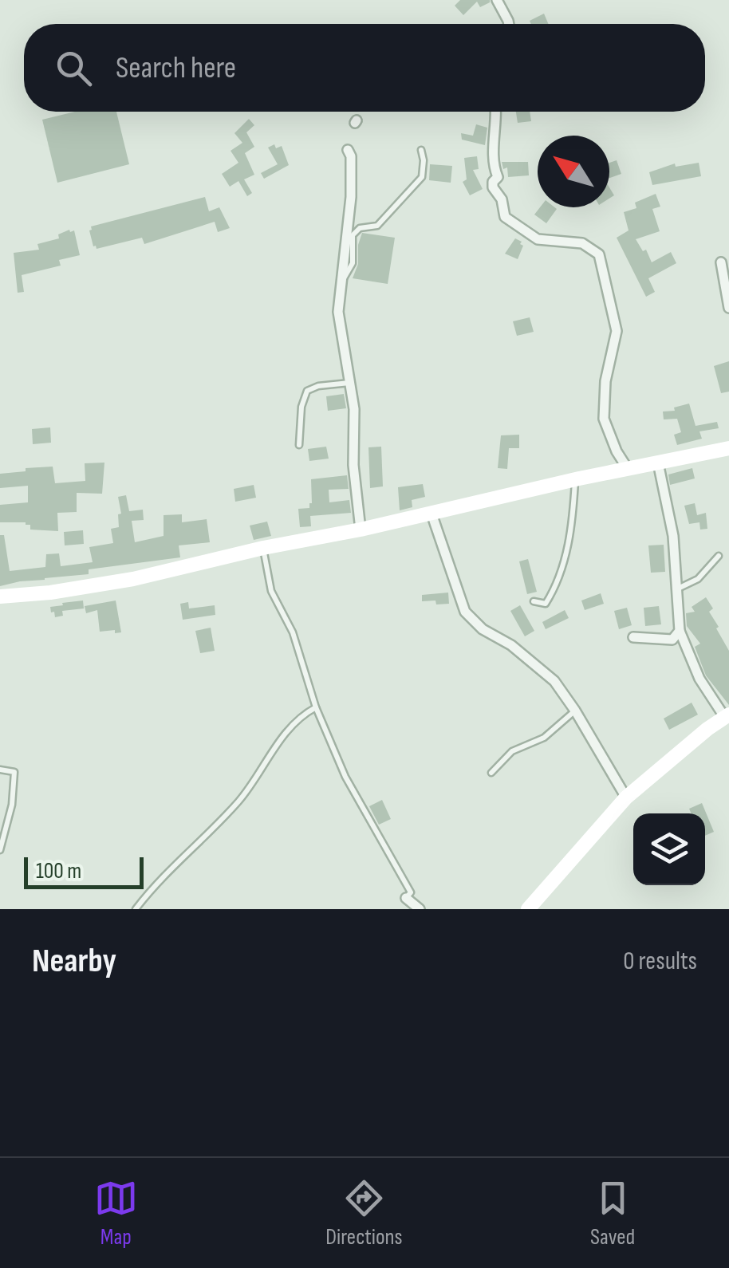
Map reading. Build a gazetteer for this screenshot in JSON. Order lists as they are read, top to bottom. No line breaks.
{"scale_bar":"100 m","north":"top left","page":{"search":"Search here","scale":"100 m","heading":["Nearby","0 results"],"nav":["Map","Directions","Saved"]}}
